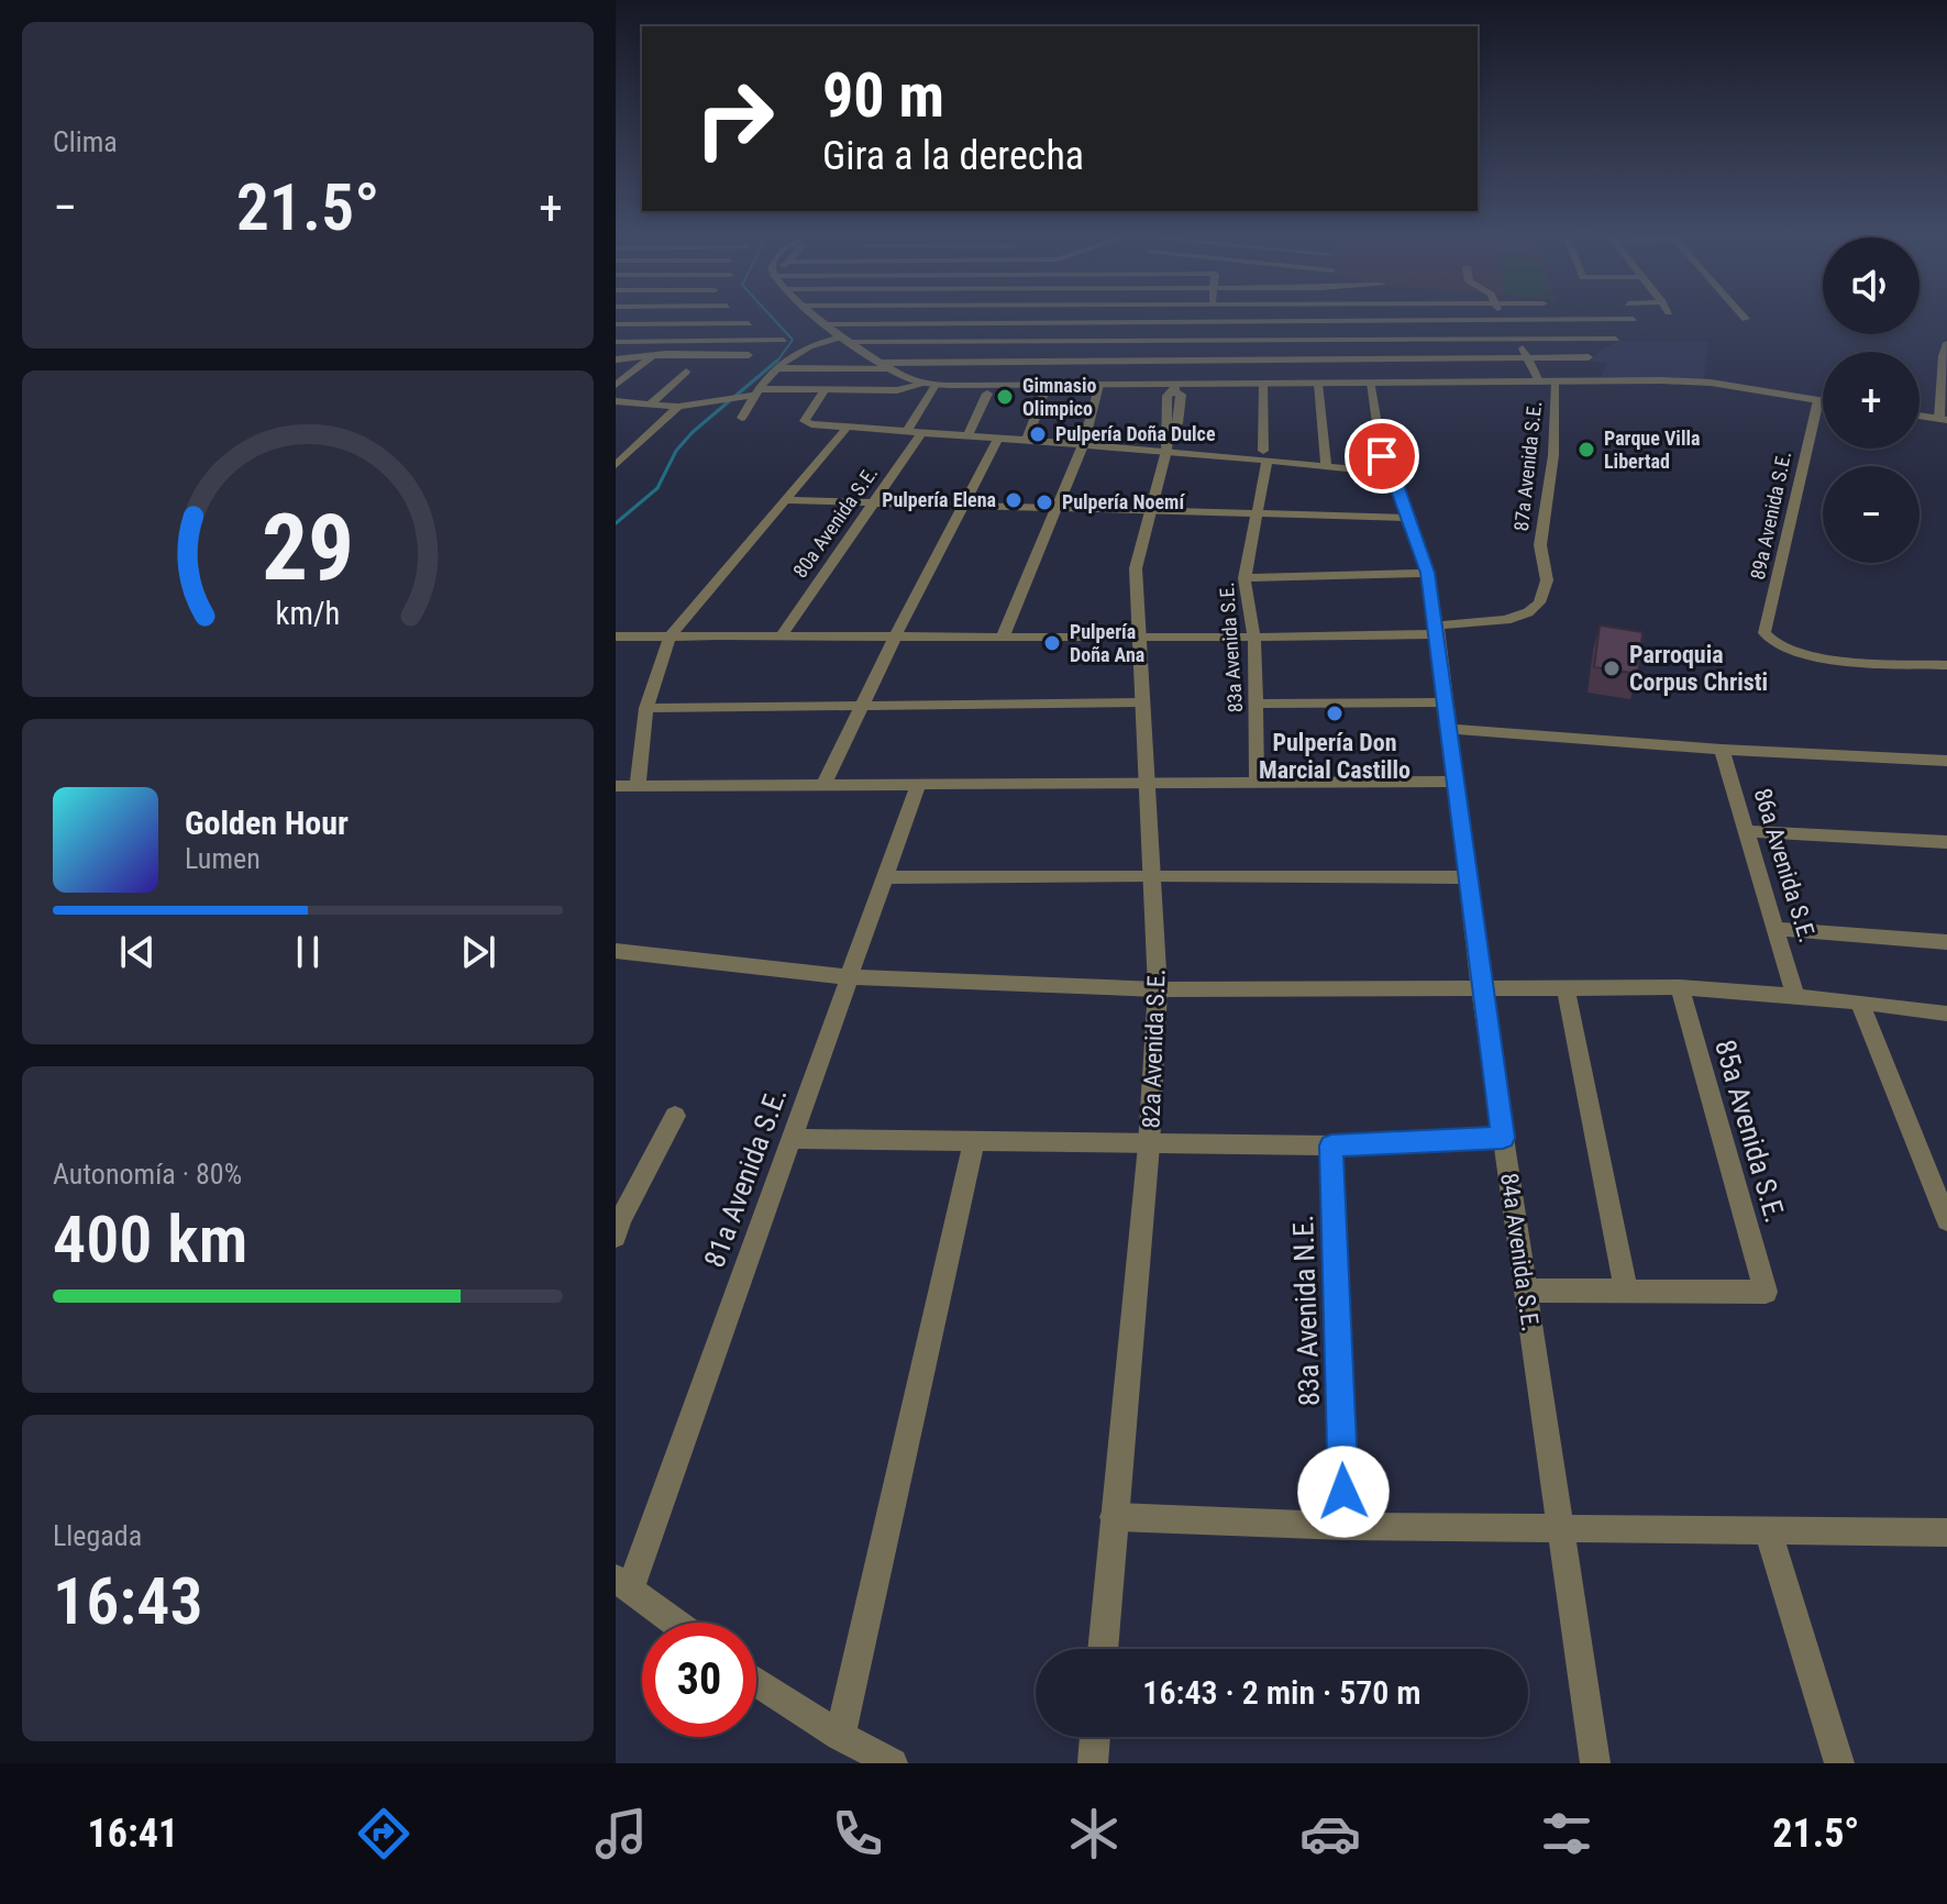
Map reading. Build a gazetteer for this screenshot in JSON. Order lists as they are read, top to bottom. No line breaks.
{"streets":{"street":["87a Avenida S.E.","89a Avenida S.E.","80a Avenida S.E.","83a Avenida S.E.","86a Avenida S.E.","82a Avenida S.E.","85a Avenida S.E.","81a Avenida S.E.","84a Avenida S.E.","83a Avenida N.E."]},"crossings":[["87a Avenida S.E.","84a Avenida S.E."]],"places":["Gimnasio Olimpico","Pulpería Doña Dulce","Parque Villa Libertad","Pulpería Elena","Pulpería Noemí","Pulpería Doña Ana","Parroquia Corpus Christi","Pulpería Don Marcial Castillo"],"page":{"tile":["Clima",["Autonomía · 80%","400 km"],["Llegada","16:43"]],"turn":["90 m","Gira a la derecha"],"heat":["−","21.5°","+"],"map_buttons":["+","−"],"song":["Golden Hour","Lumen"],"limit":"30","trip":"16:43 · 2 min · 570 m","tabs":["16:41","21.5°"],"gauge":["29","km/h"]}}
